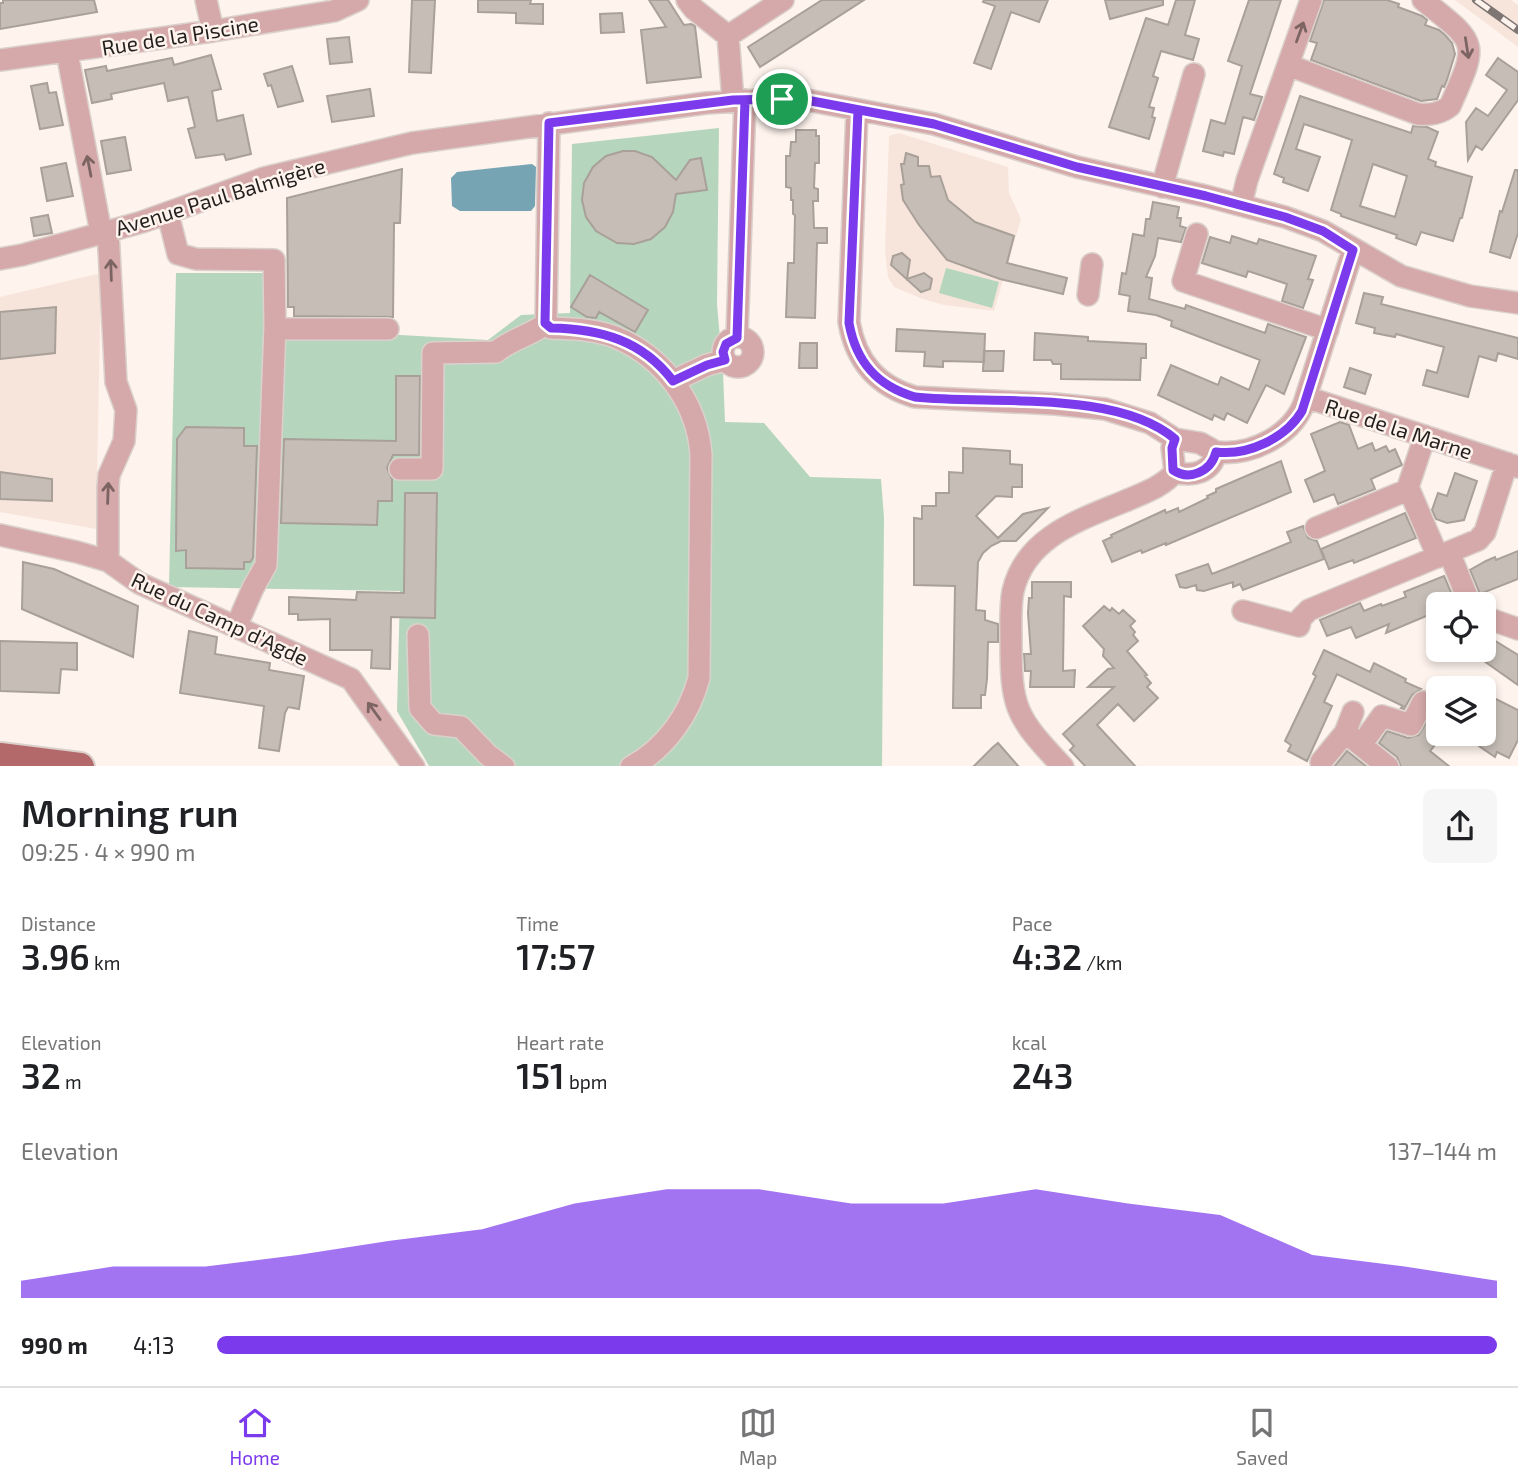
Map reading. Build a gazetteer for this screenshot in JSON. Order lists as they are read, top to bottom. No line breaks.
{"streets":{"street":["Rue de la Piscine","Avenue Paul Balmigère","Rue de la Marne","Rue du Camp d'Agde"]},"crossings":[["Rue de la Piscine","Rue du Camp d'Agde"],["Avenue Paul Balmigère","Rue de la Marne"],["Avenue Paul Balmigère","Rue du Camp d'Agde"]],"one_way":["Rue du Camp d'Agde"],"page":{"heading":["Morning run","09:25 · 4 × 990 m"],"stats":[["Distance","3.96 km"],["Time","17:57"],["Pace","4:32 /km"],["Elevation","32 m"],["Heart rate","151 bpm"],["kcal","243"]],"chart":["Elevation","137–144 m"],"list":[{"name":"990 m","note":"4:13"}],"tabs":["Home","Map","Saved"]}}
